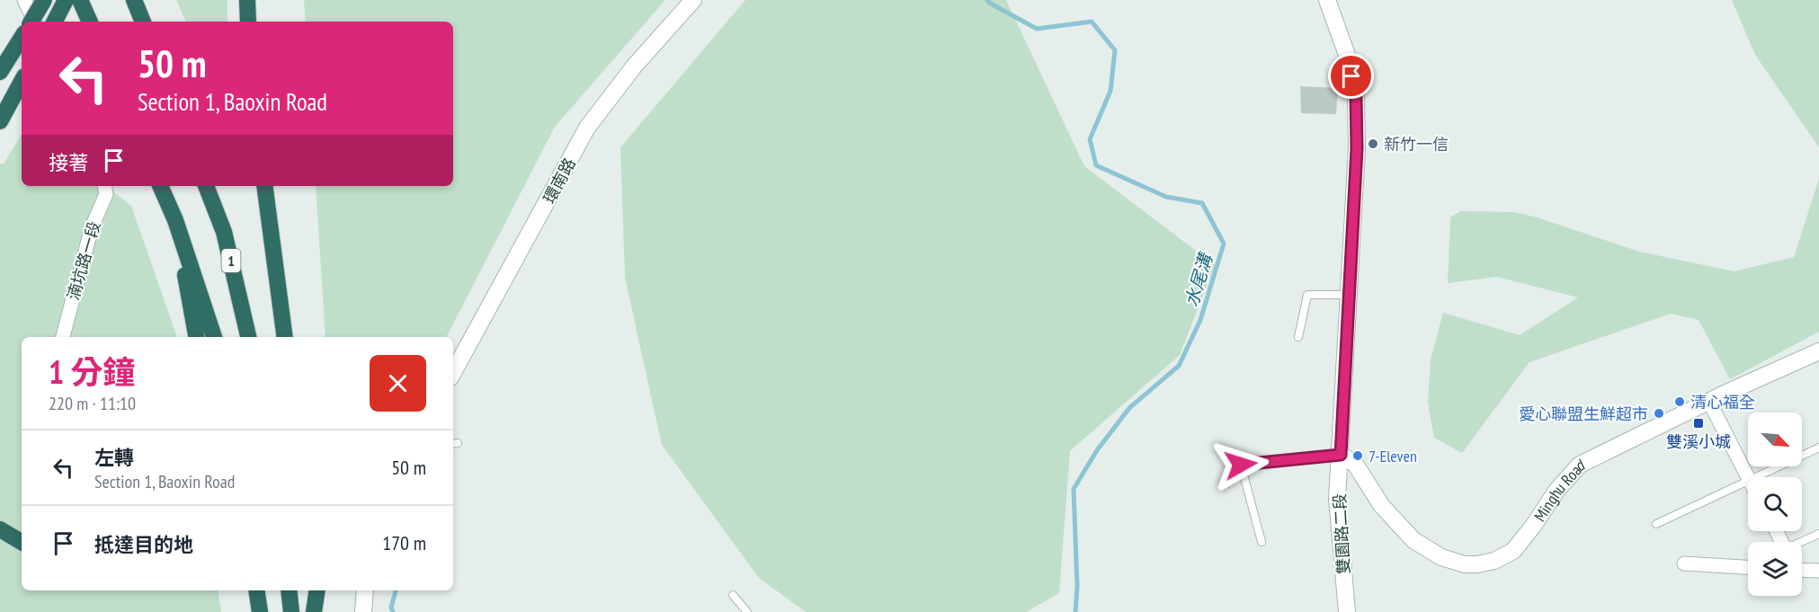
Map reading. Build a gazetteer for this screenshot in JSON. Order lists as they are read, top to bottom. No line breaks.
{"streets":{"highway":["1"],"street":["環南路","湳坑路一段","Minghu Road","雙園路二段"]},"crossings":[["Minghu Road","雙園路二段"]],"water":["水尾溝"],"places":{"other":["新竹一信","清心福全","愛心聯盟生鮮超市","7-Eleven"],"transit":["雙溪小城"]},"north":"bottom right","page":{"turn":["50 m","Section 1, Baoxin Road"],"then":"接著","heading":["1 分鐘","220 m · 11:10"],"list":[{"name":"左轉","note":"Section 1, Baoxin Road","value":"50 m"},{"name":"抵達目的地","value":"170 m"}]}}
